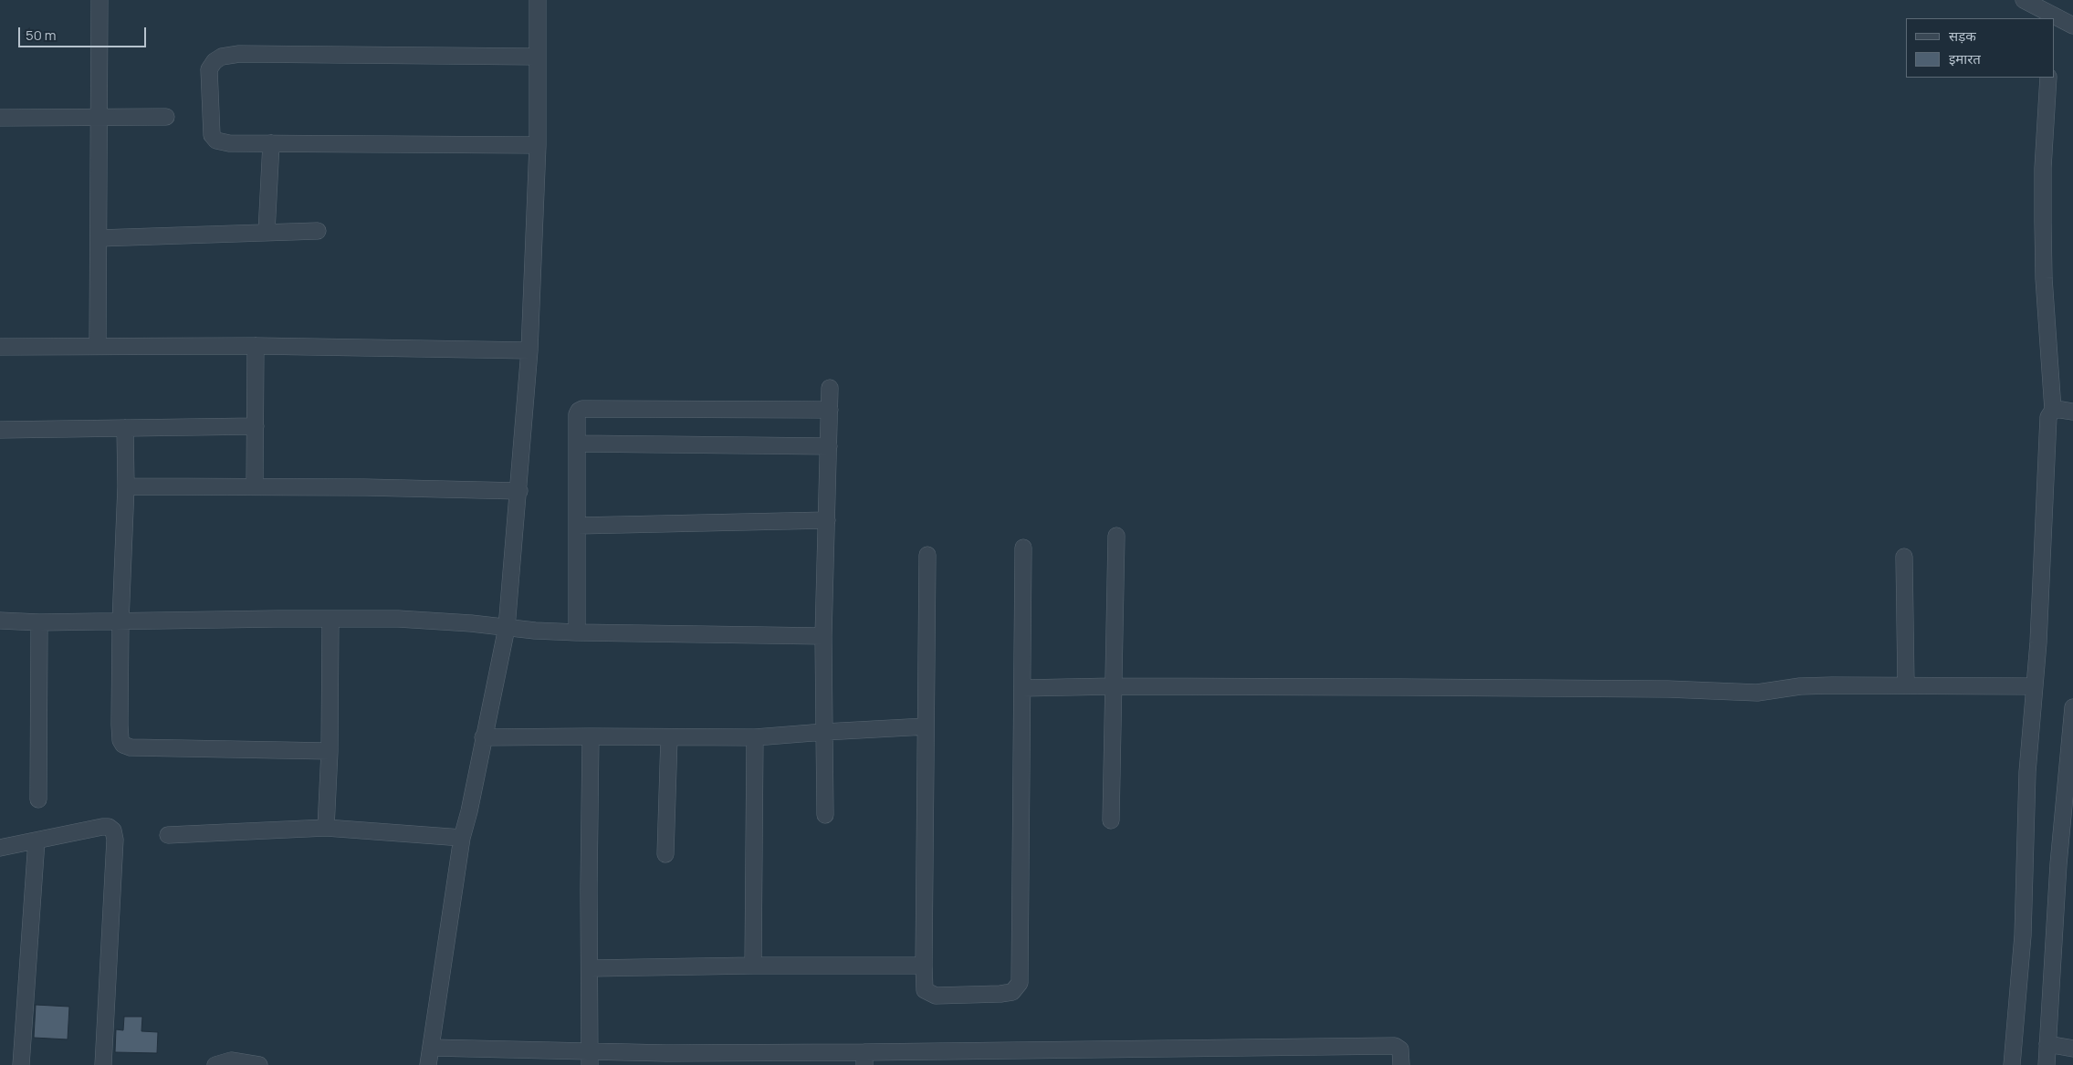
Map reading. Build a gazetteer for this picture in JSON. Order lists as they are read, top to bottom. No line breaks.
{"legend":["सड़क","इमारत"],"scale_bar":"50 m"}
